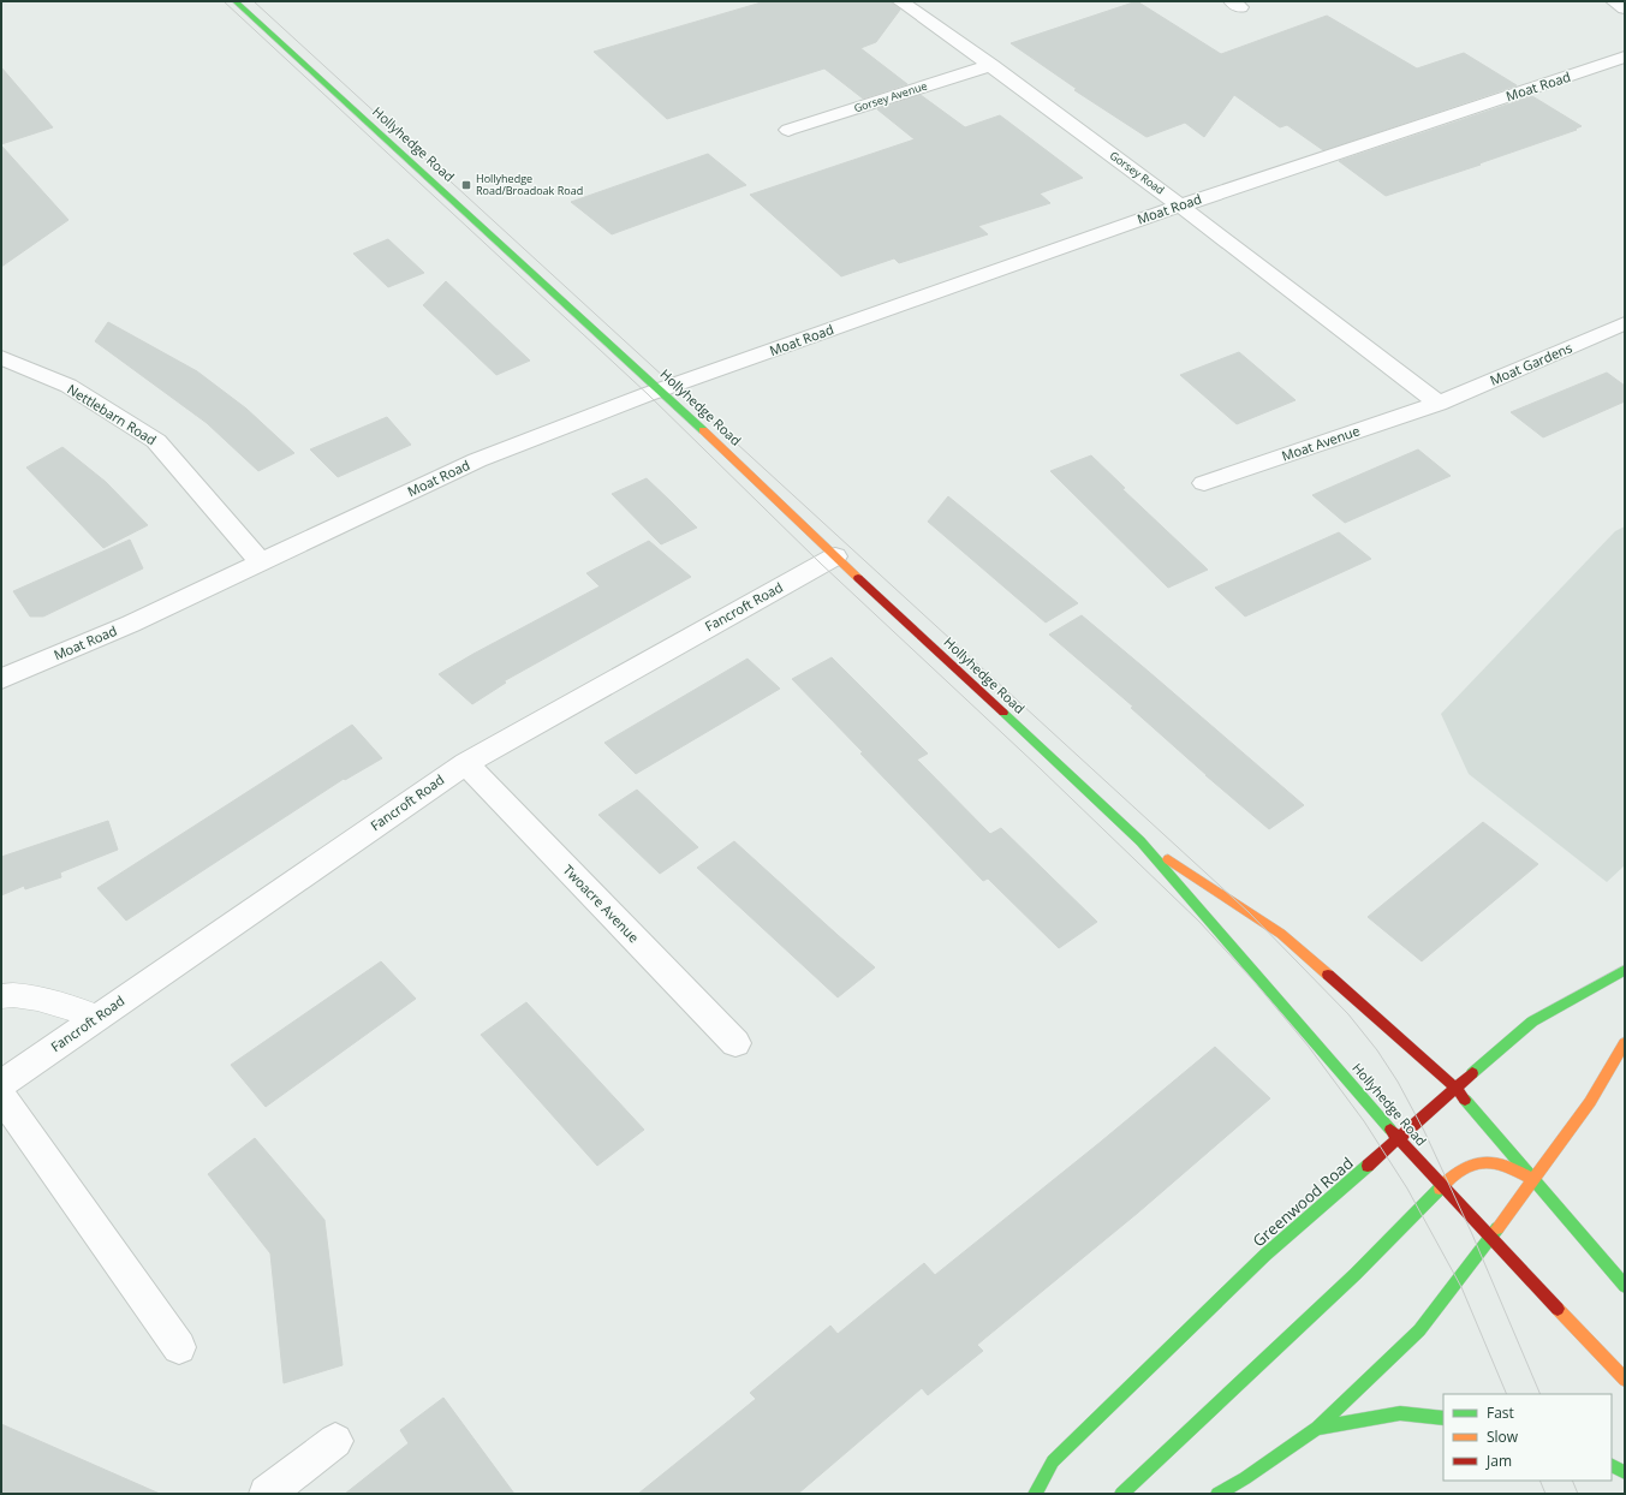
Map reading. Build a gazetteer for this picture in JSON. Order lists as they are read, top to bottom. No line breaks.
{"streets":{"street":["Moat Road","Gorsey Avenue","Hollyhedge Road","Gorsey Road","Moat Gardens","Nettlebarn Road","Moat Avenue","Fancroft Road","Twoacre Avenue","Greenwood Road"]},"crossings":[["Moat Road","Hollyhedge Road"],["Moat Road","Gorsey Road"],["Moat Road","Nettlebarn Road"],["Gorsey Avenue","Gorsey Road"],["Hollyhedge Road","Fancroft Road"],["Hollyhedge Road","Greenwood Road"],["Gorsey Road","Moat Gardens"],["Gorsey Road","Moat Avenue"],["Moat Gardens","Moat Avenue"],["Fancroft Road","Twoacre Avenue"]],"places":{"transit":["Hollyhedge Road/Broadoak Road"]},"legend":["Fast","Slow","Jam"]}
